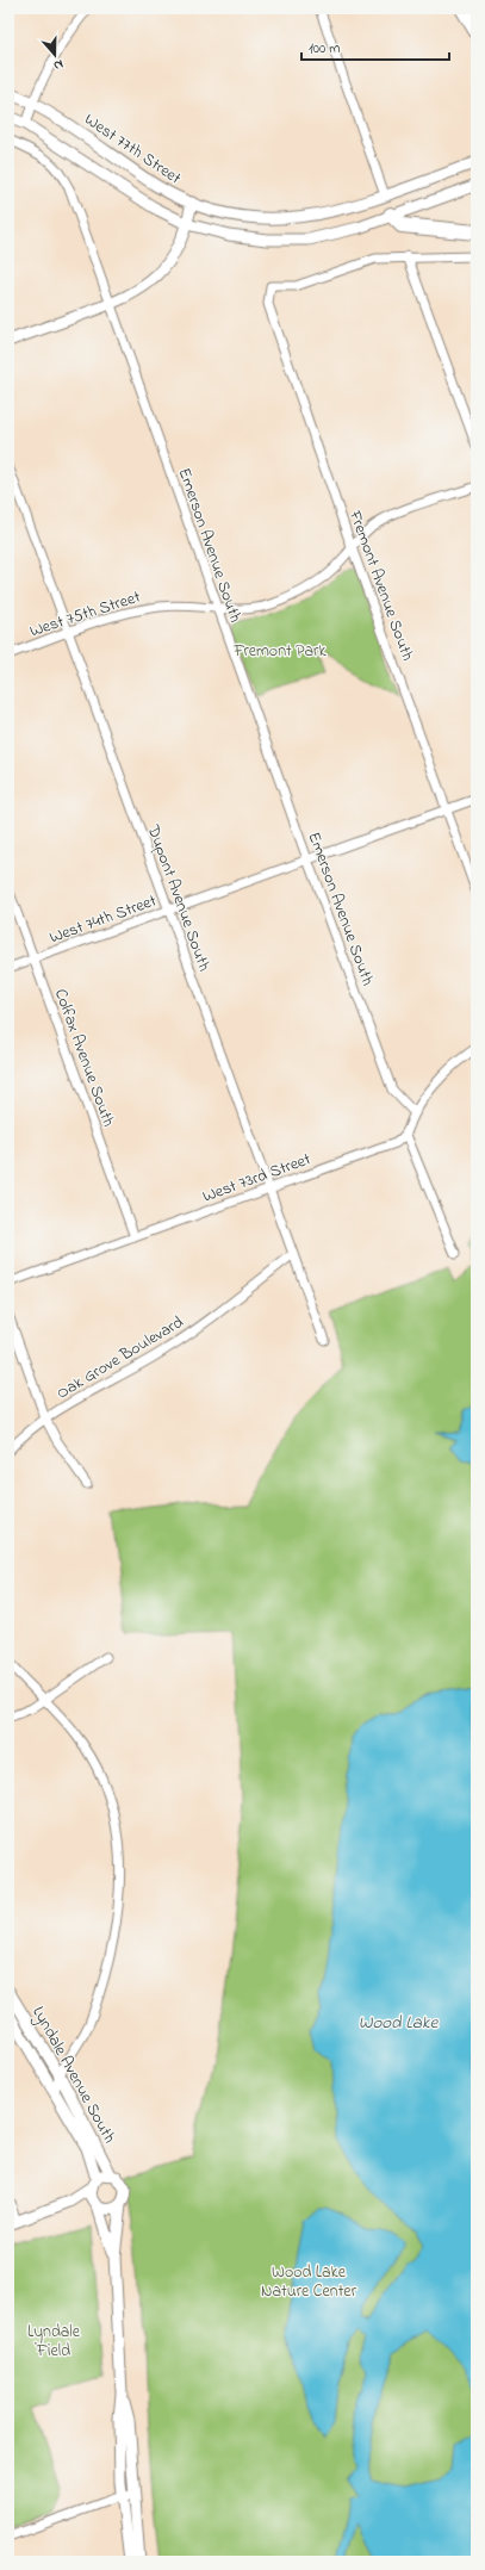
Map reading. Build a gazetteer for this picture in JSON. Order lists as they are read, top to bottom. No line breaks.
{"streets":{"street":["West 77th Street","Emerson Avenue South","Fremont Avenue South","West 75th Street","Dupont Avenue South","West 74th Street","Colfax Avenue South","West 73rd Street","Oak Grove Boulevard","Lyndale Avenue South"]},"crossings":[["Emerson Avenue South","West 75th Street"],["Emerson Avenue South","West 74th Street"],["Fremont Avenue South","West 75th Street"],["Fremont Avenue South","West 74th Street"],["West 75th Street","Dupont Avenue South"],["Dupont Avenue South","West 74th Street"],["Dupont Avenue South","West 73rd Street"],["Dupont Avenue South","Oak Grove Boulevard"],["West 74th Street","Colfax Avenue South"],["Colfax Avenue South","West 73rd Street"]],"water":["Wood Lake"],"parks":["Fremont Park","Wood Lake Nature Center","Lyndale Field"],"scale_bar":"100 m","north":"bottom"}
